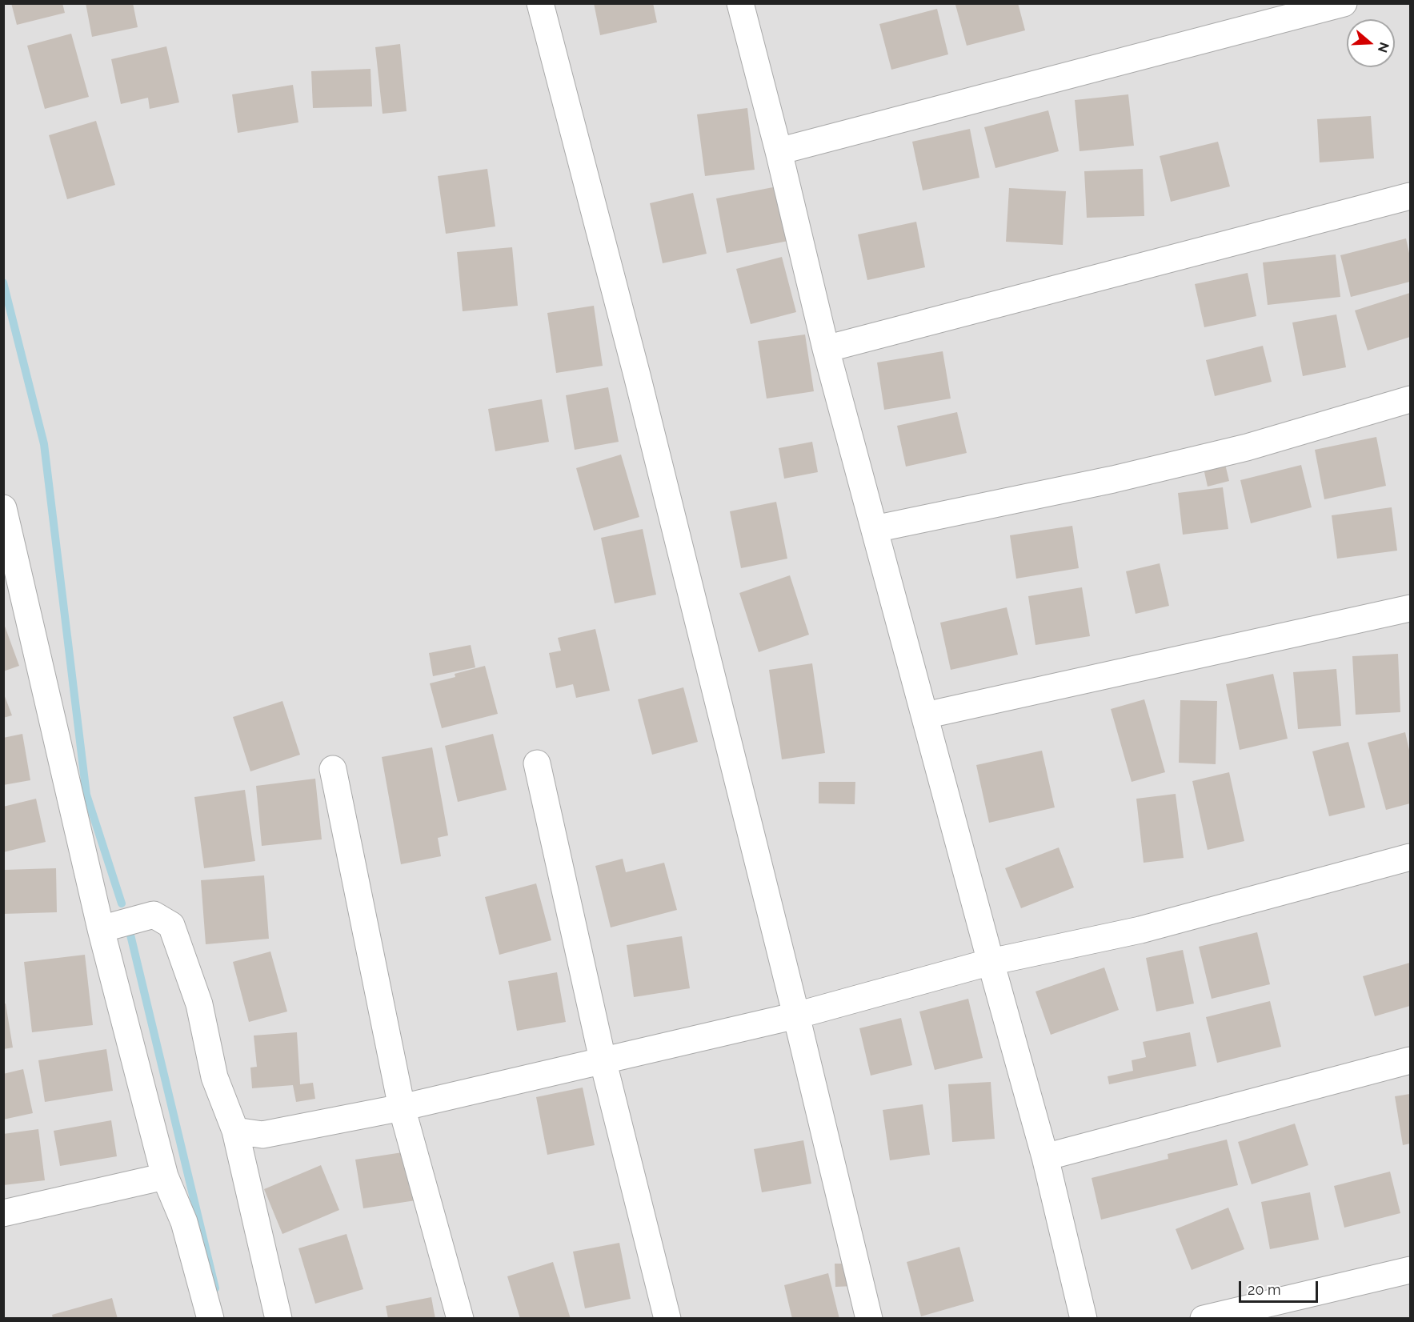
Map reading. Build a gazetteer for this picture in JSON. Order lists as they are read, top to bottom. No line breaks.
{"scale_bar":"20 m","north":"right"}
